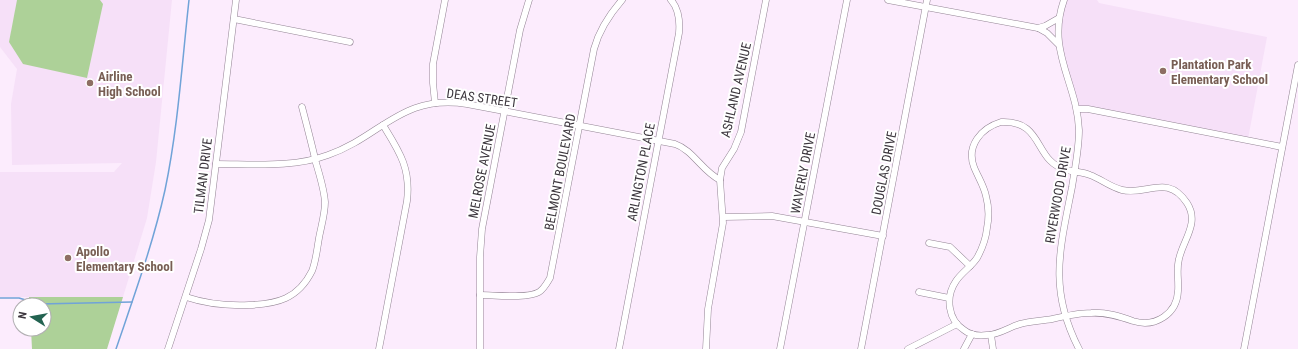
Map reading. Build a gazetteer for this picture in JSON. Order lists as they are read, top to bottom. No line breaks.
{"streets":{"street":["ASHLAND AVENUE","DEAS STREET","MELROSE AVENUE","BELMONT BOULEVARD","ARLINGTON PLACE","WAVERLY DRIVE","DOUGLAS DRIVE","TILMAN DRIVE","RIVERWOOD DRIVE"]},"crossings":[["ASHLAND AVENUE","DEAS STREET"],["DEAS STREET","MELROSE AVENUE"],["DEAS STREET","BELMONT BOULEVARD"],["DEAS STREET","ARLINGTON PLACE"],["DEAS STREET","TILMAN DRIVE"],["MELROSE AVENUE","BELMONT BOULEVARD"]],"places":["Plantation Park Elementary School","Airline High School","Apollo Elementary School"],"north":"left"}
